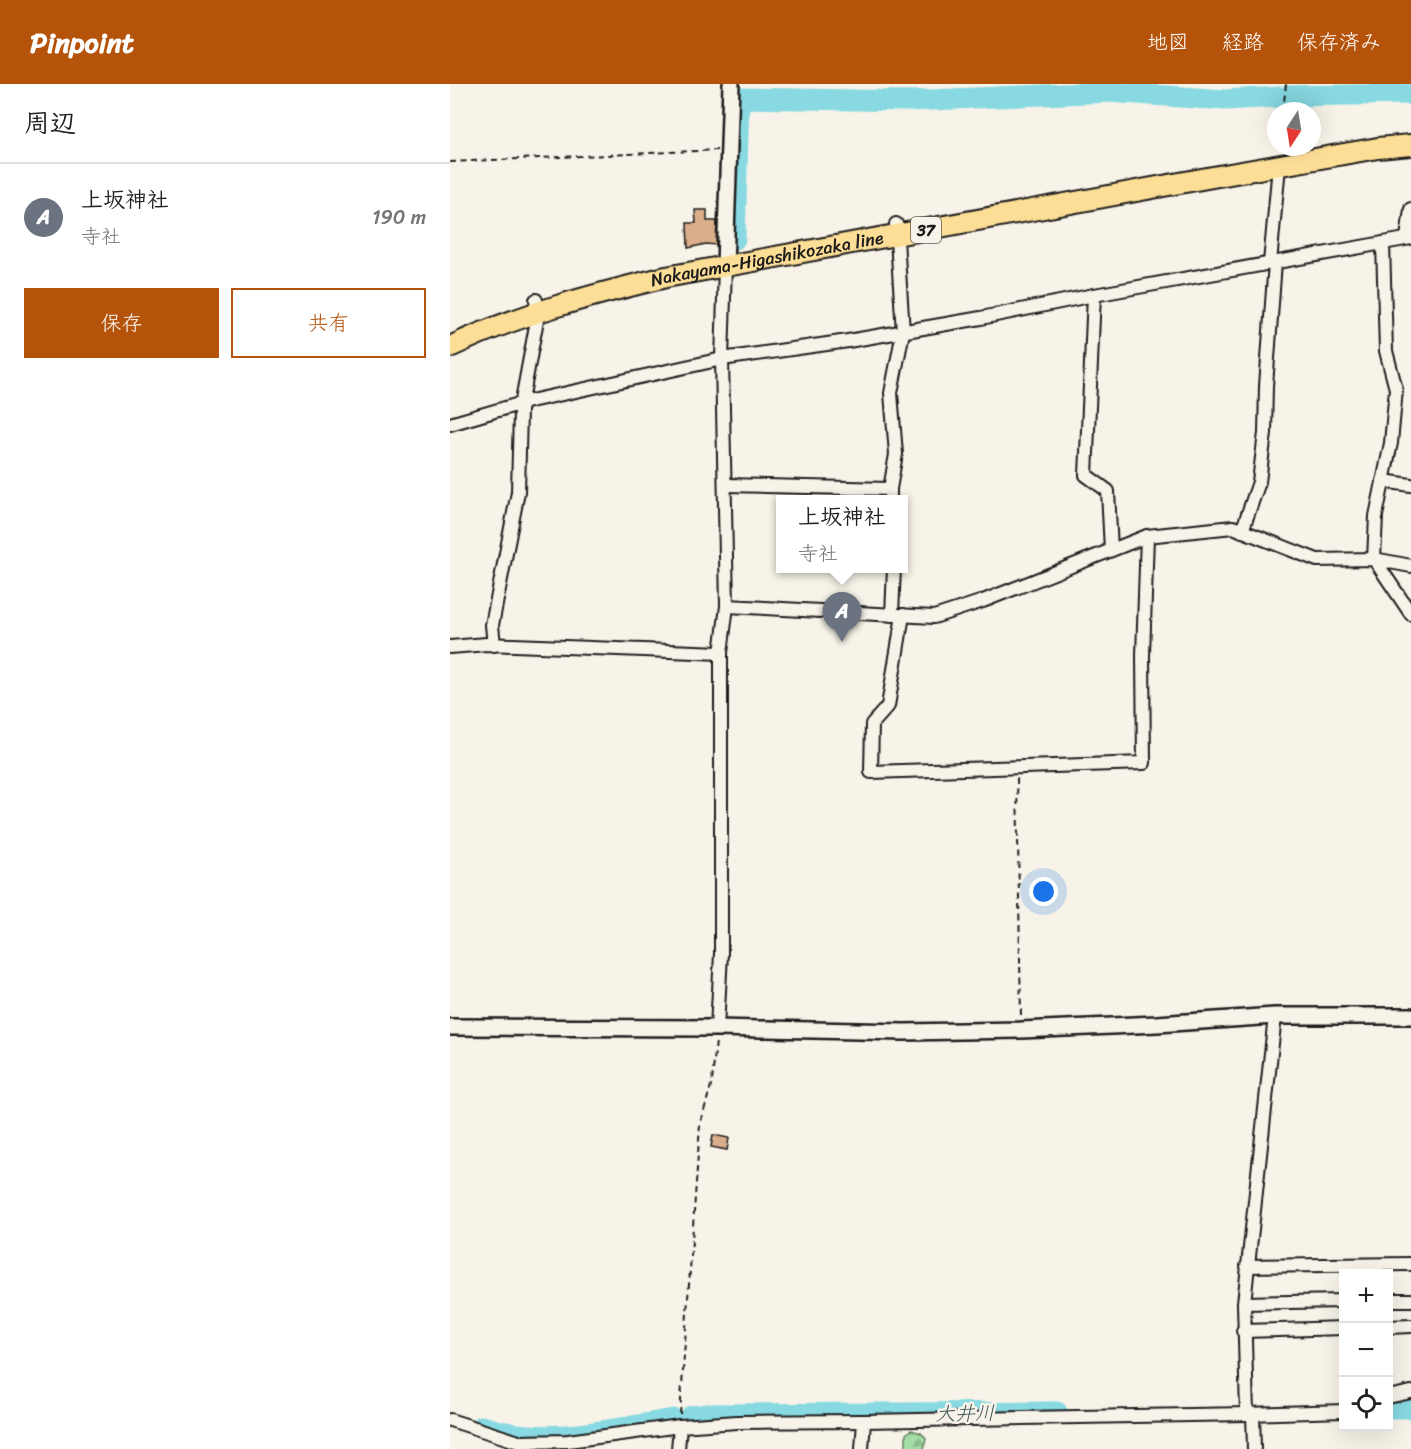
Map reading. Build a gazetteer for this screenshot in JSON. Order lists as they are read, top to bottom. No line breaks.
{"streets":{"main road":["37","Nakayama-Higashikozaka line"]},"water":["大井川"],"north":"bottom","page":{"header":"Pinpoint","nav":["地図","経路","保存済み"],"heading":"周辺","list":[{"mark":"A","name":"上坂神社","note":"寺社","value":"190 m"}],"buttons":["保存","共有"],"popup":["上坂神社","寺社"],"pins":"A","map_buttons":["+","−"]}}
